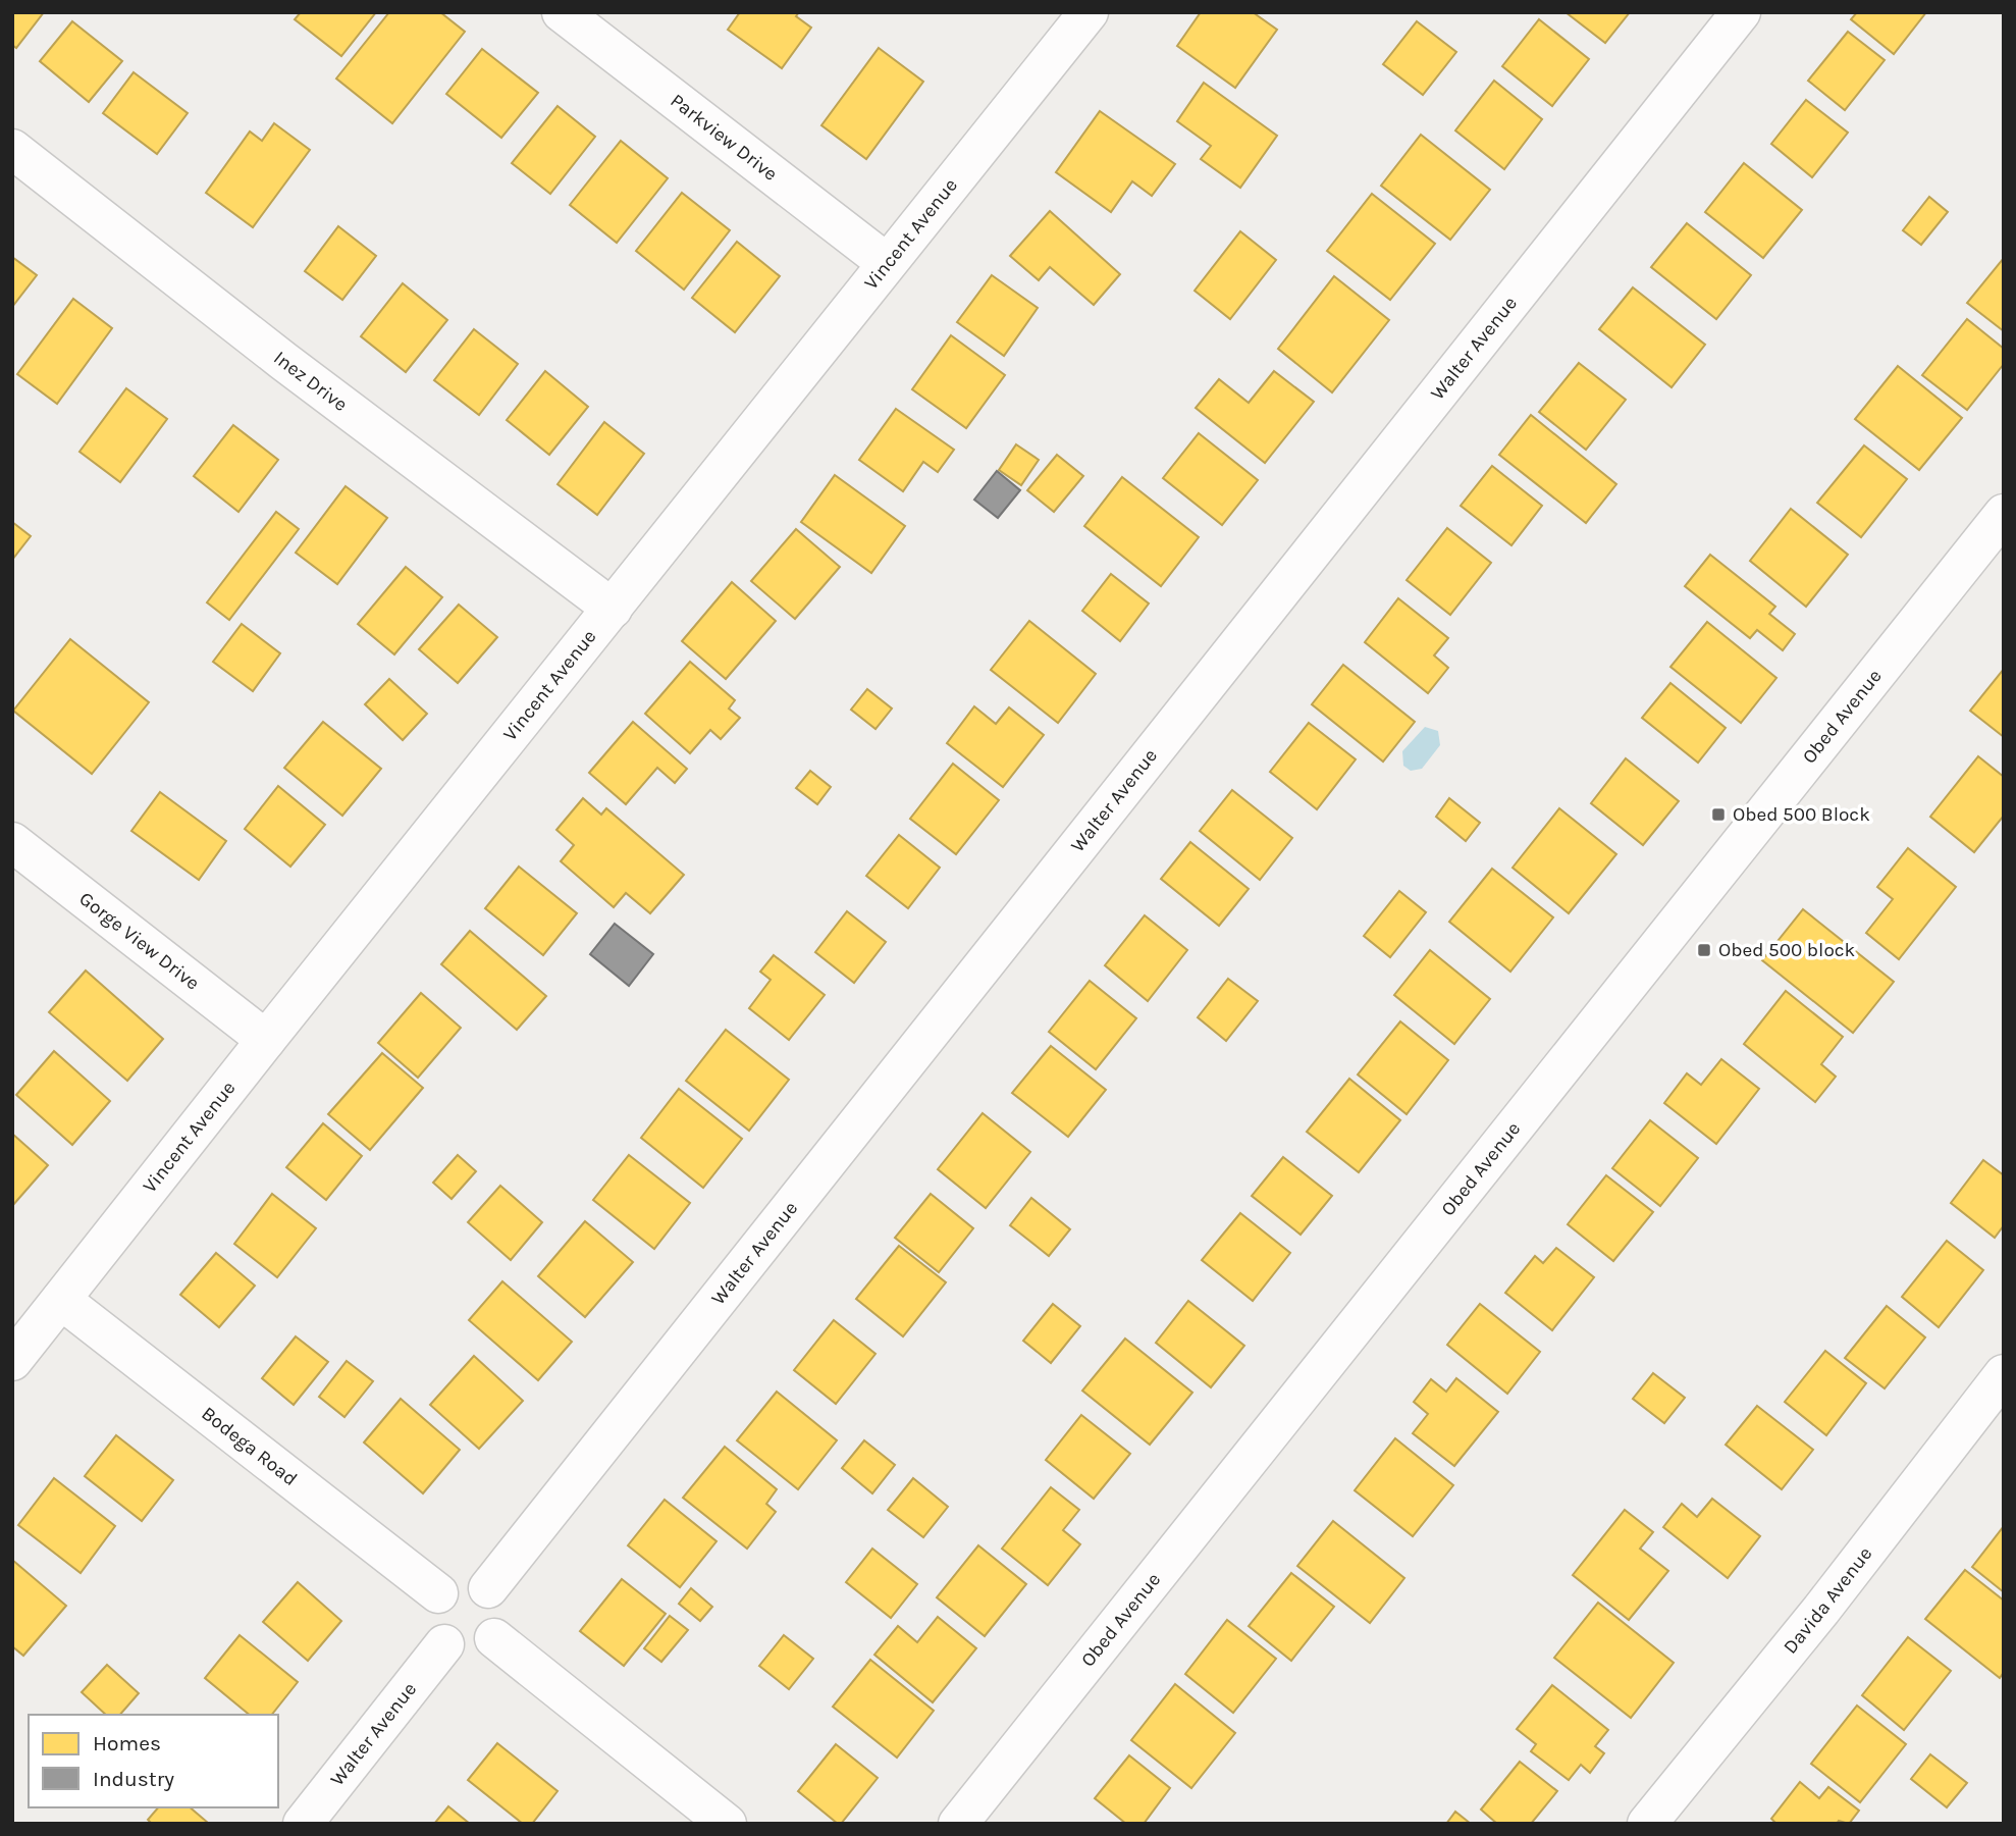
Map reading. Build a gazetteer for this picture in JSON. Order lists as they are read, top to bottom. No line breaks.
{"streets":{"street":["Parkview Drive","Vincent Avenue","Walter Avenue","Inez Drive","Obed Avenue","Gorge View Drive","Bodega Road","Davida Avenue"]},"crossings":[["Parkview Drive","Vincent Avenue"],["Vincent Avenue","Inez Drive"],["Vincent Avenue","Gorge View Drive"],["Vincent Avenue","Bodega Road"],["Walter Avenue","Bodega Road"]],"places":{"transit":["Obed 500 Block","Obed 500 block"]},"legend":["Homes","Industry"]}
